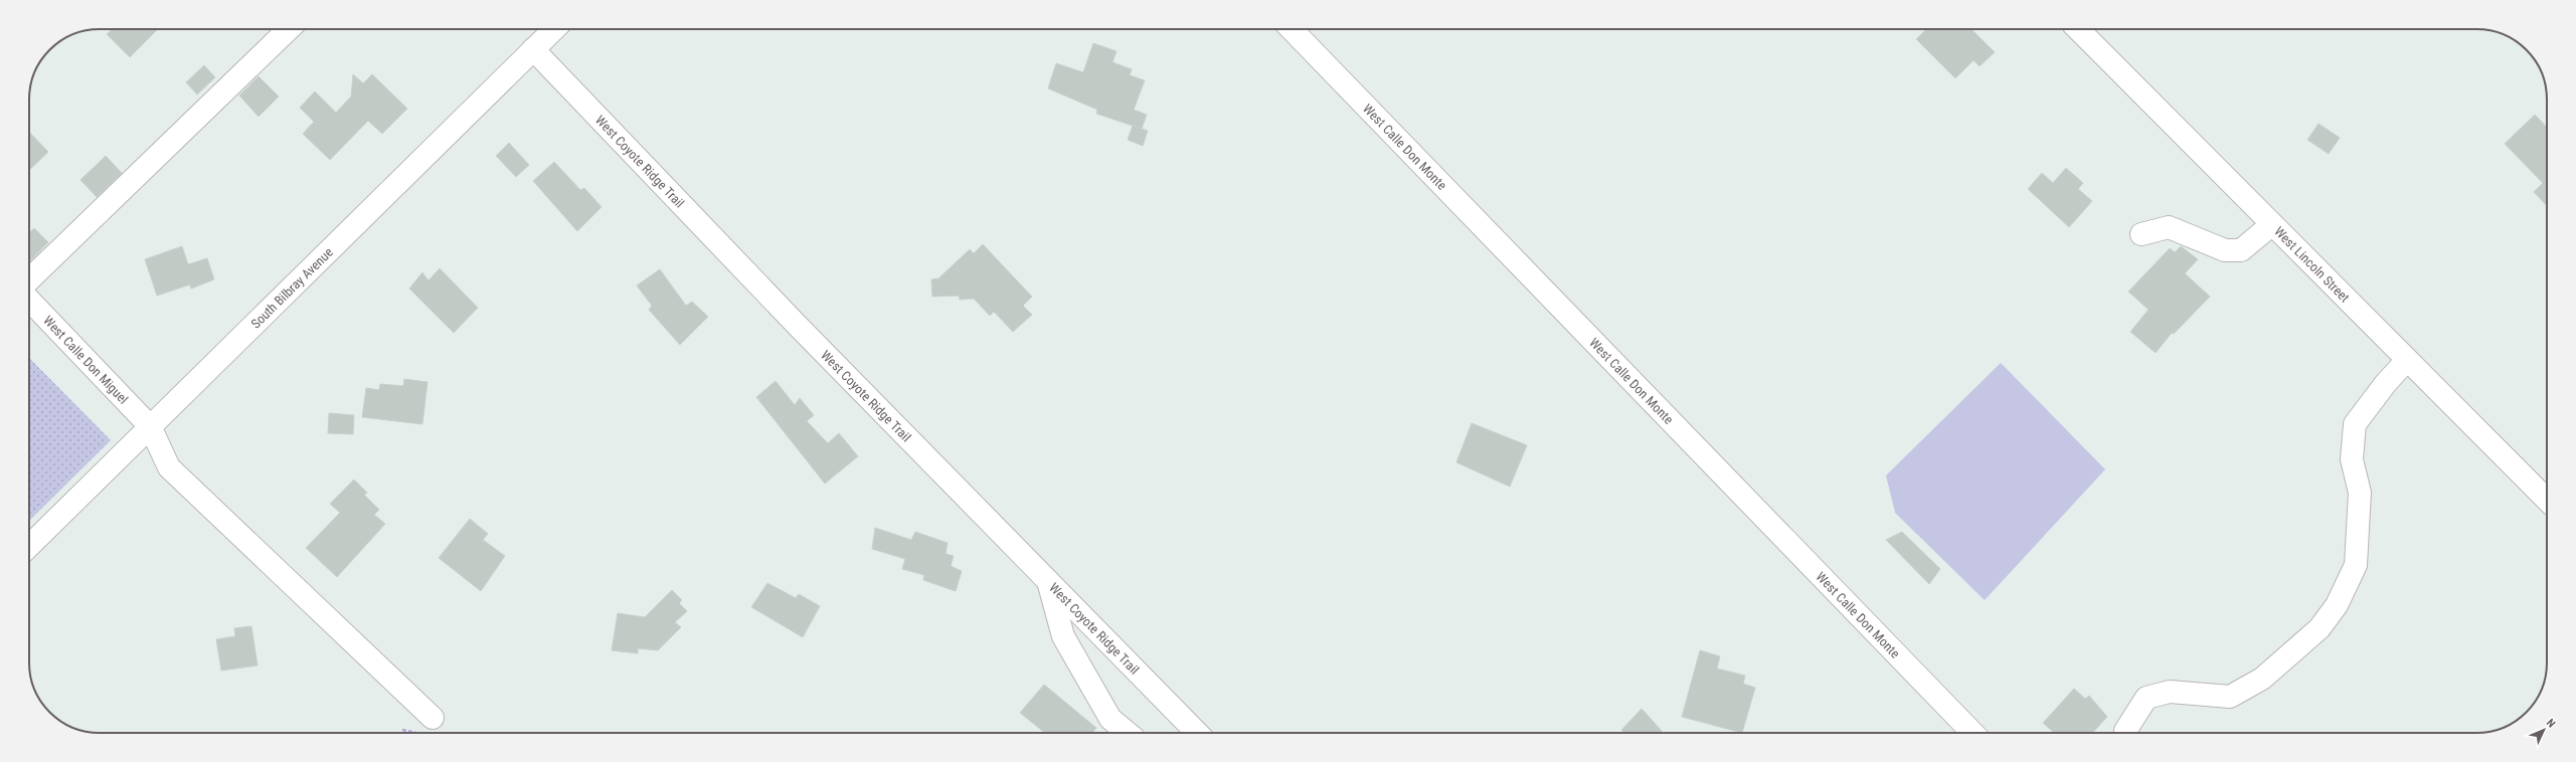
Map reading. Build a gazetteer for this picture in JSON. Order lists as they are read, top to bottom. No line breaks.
{"streets":{"street":["West Calle Don Monte","West Coyote Ridge Trail","West Lincoln Street","South Bilbray Avenue","West Calle Don Miguel"]},"crossings":[["West Coyote Ridge Trail","South Bilbray Avenue"],["South Bilbray Avenue","West Calle Don Miguel"]],"north":"top right"}
